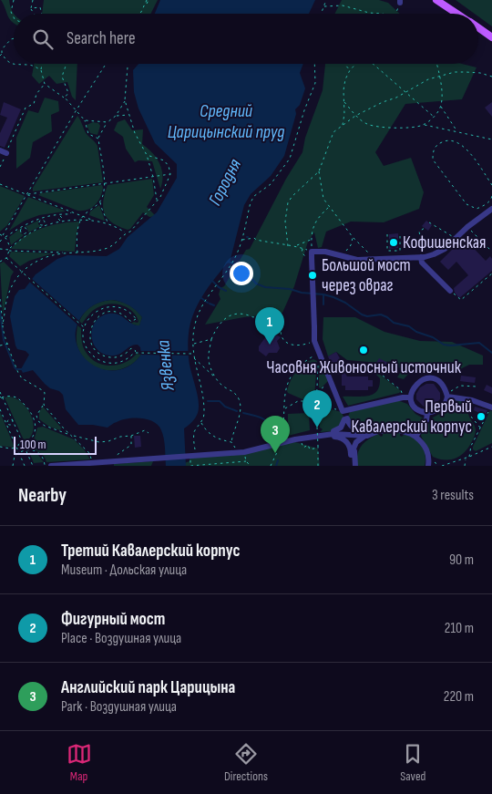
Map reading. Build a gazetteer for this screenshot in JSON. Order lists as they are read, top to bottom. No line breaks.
{"water":["Средний Царицынский пруд","Городня","Язвенка"],"places":["Кофишенская","Большой мост через овраг","Часовня Живоносный источник","Первый Кавалерский корпус"],"scale_bar":"100 m","page":{"search":"Search here","pins":["1","2","3"],"scale":"100 m","heading":["Nearby","3 results"],"list":[{"mark":"1","name":"Третий Кавалерский корпус","note":"Museum · Дольская улица","value":"90 m"},{"mark":"2","name":"Фигурный мост","note":"Place · Воздушная улица","value":"210 m"},{"mark":"3","name":"Английский парк Царицына","note":"Park · Воздушная улица","value":"220 m"}],"nav":["Map","Directions","Saved"]}}
